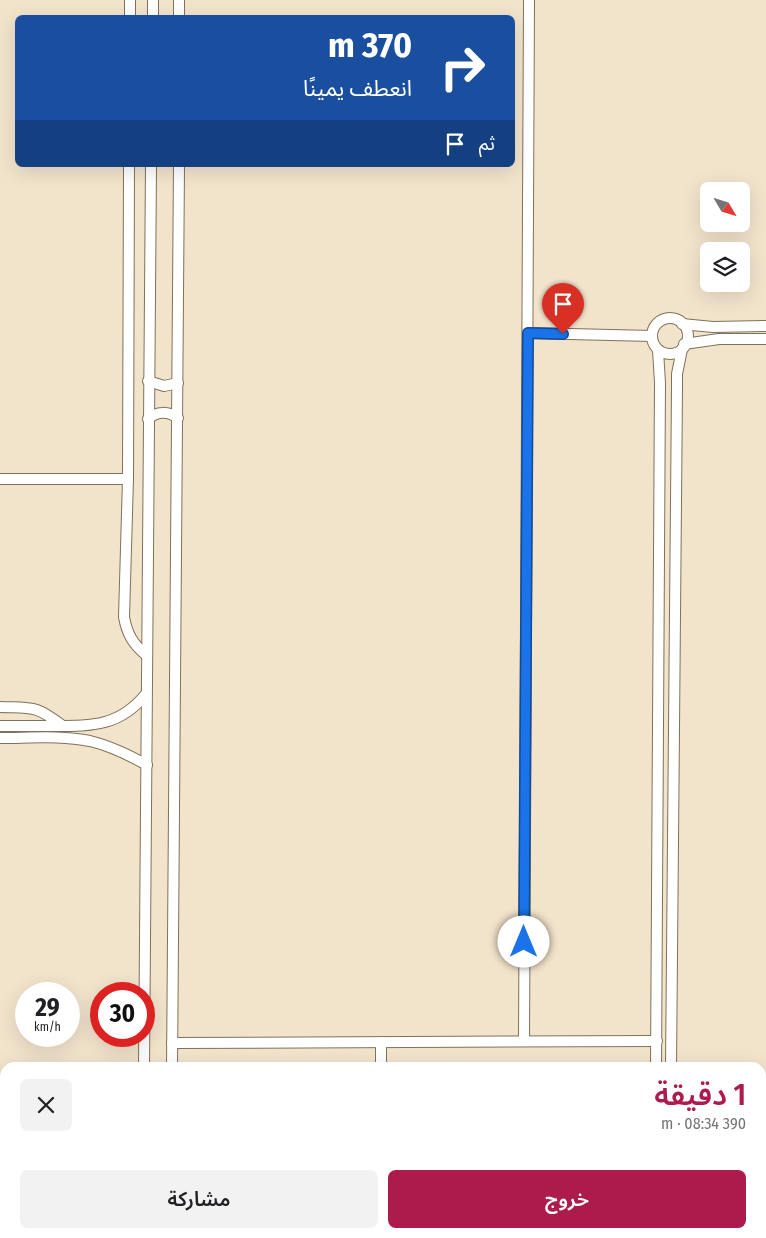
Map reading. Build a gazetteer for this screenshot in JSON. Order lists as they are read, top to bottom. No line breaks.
{"north":"bottom right","page":{"turn":["370 m","انعطف يمينًا"],"then":"ثم","speed":"29 km/h","limit":"30","heading":["1 دقيقة","390 m · 08:34"],"buttons":["خروج","مشاركة"]}}
